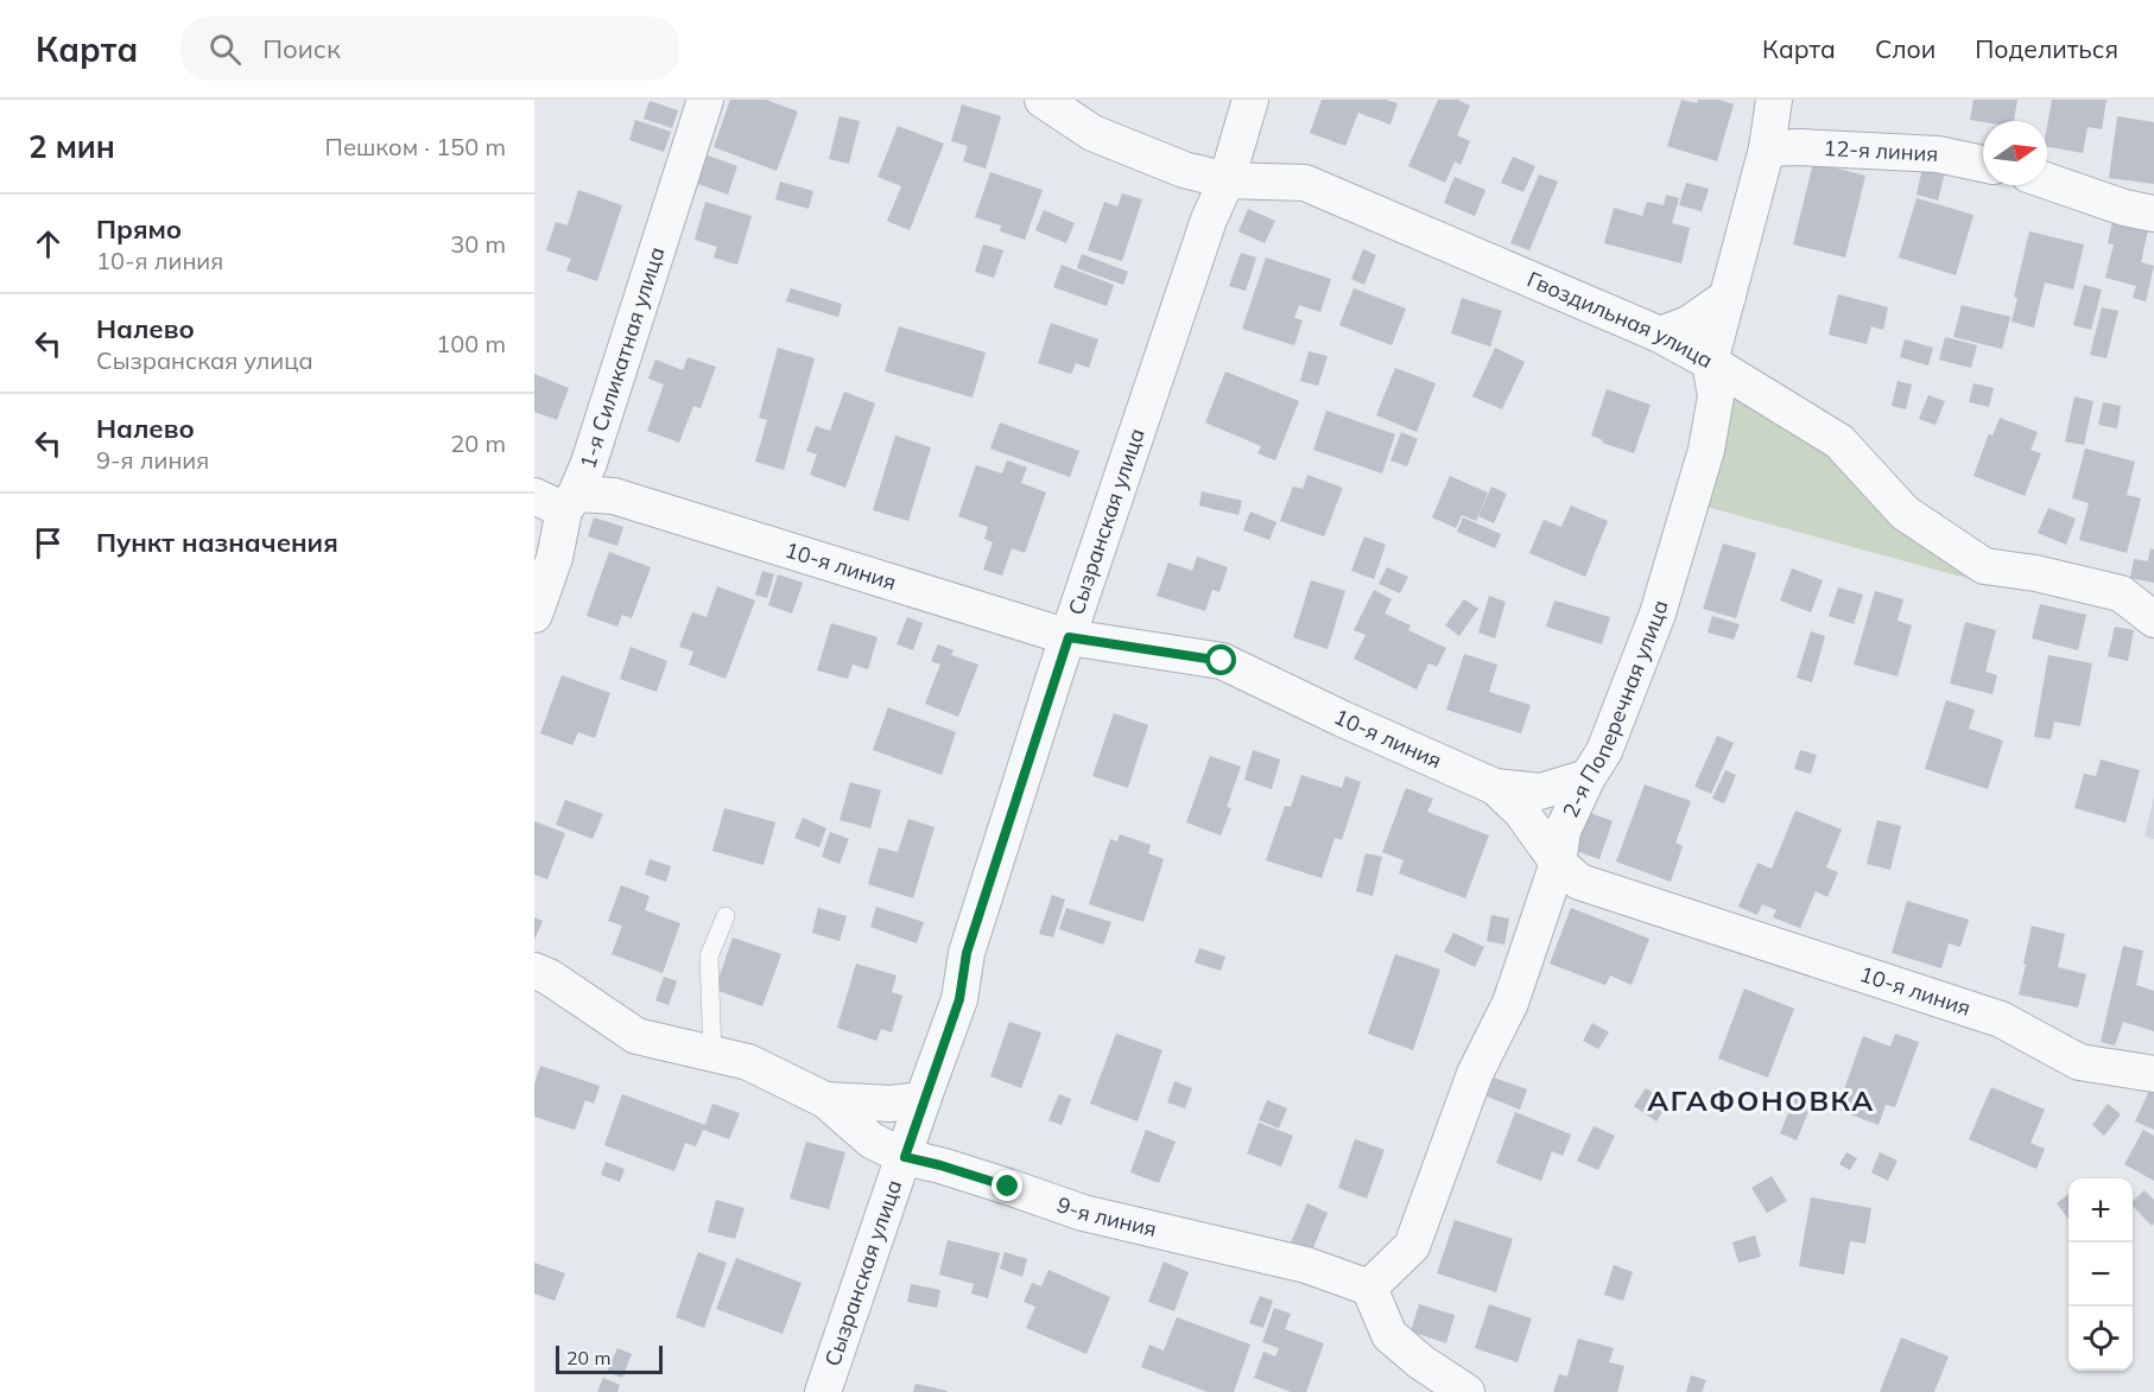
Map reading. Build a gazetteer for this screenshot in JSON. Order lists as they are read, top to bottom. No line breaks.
{"streets":{"street":["12-я линия","Гвоздильная улица","1-я Силикатная улица","Сызранская улица","10-я линия","2-я Поперечная улица","9-я линия"]},"crossings":[["12-я линия","2-я Поперечная улица"],["Гвоздильная улица","Сызранская улица"],["Гвоздильная улица","2-я Поперечная улица"],["1-я Силикатная улица","10-я линия"],["Сызранская улица","10-я линия"],["Сызранская улица","9-я линия"],["10-я линия","2-я Поперечная улица"],["2-я Поперечная улица","9-я линия"]],"districts":["АГАФОНОВКА"],"scale_bar":"20 m","north":"right","page":{"header":"Карта","search":"Поиск","nav":["Карта","Слои","Поделиться"],"heading":["2 мин","Пешком · 150 m"],"list":[["Прямо","10-я линия","30 m"],["Налево","Сызранская улица","100 m"],["Налево","9-я линия","20 m"],"Пункт назначения"],"map_buttons":["+","−"],"scale":"20 m"}}
